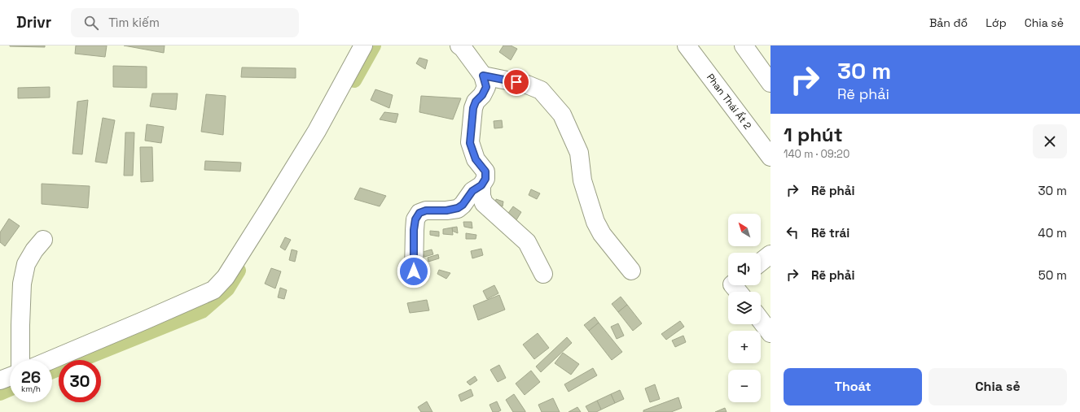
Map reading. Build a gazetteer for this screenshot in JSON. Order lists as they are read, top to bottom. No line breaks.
{"streets":{"street":["Phan Thái Ất 2"]},"north":"top left","page":{"header":"Drivr","search":"Tìm kiếm","nav":["Bản đồ","Lớp","Chia sẻ"],"turn":["30 m","Rẽ phải"],"heading":["1 phút","140 m · 09:20"],"list":[{"name":"Rẽ phải","value":"30 m"},{"name":"Rẽ trái","value":"40 m"},{"name":"Rẽ phải","value":"50 m"}],"map_buttons":["+","−"],"speed":"26 km/h","limit":"30","buttons":["Thoát","Chia sẻ"]}}
